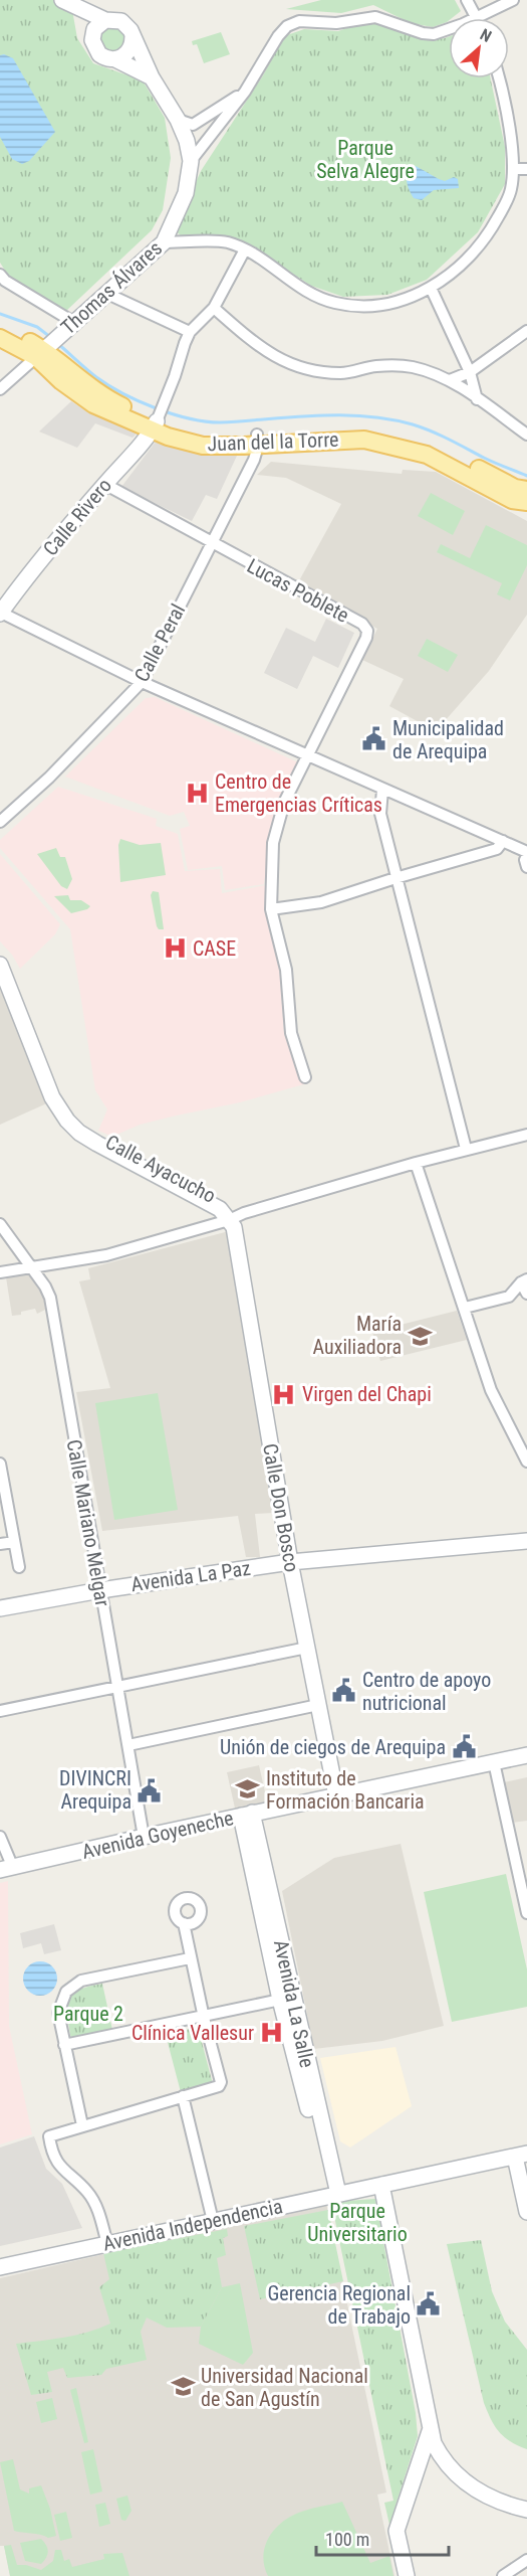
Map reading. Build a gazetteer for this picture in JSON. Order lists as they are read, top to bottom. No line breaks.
{"streets":{"main road":["Juan del la Torre"],"street":["Thomas Álvares","Calle Rivero","Lucas Poblete","Calle Peral","Calle Ayacucho","Calle Don Bosco","Calle Mariano Melgar","Avenida La Paz","Avenida Goyeneche","Avenida La Salle","Avenida Independencia"]},"crossings":[["Thomas Álvares","Juan del la Torre"],["Juan del la Torre","Calle Rivero"],["Juan del la Torre","Calle Peral"],["Calle Rivero","Lucas Poblete"],["Lucas Poblete","Calle Peral"],["Calle Ayacucho","Calle Don Bosco"],["Calle Don Bosco","Avenida La Paz"],["Calle Don Bosco","Avenida Goyeneche"],["Calle Mariano Melgar","Avenida La Paz"],["Calle Mariano Melgar","Avenida Goyeneche"],["Avenida Goyeneche","Avenida La Salle"],["Avenida La Salle","Avenida Independencia"]],"parks":["Parque Selva Alegre","Parque 2","Parque Universitario"],"places":{"public building":["Municipalidad de Arequipa","Centro de apoyo nutricional","Unión de ciegos de Arequipa","DIVINCRI Arequipa","Gerencia Regional de Trabajo"],"hospital":["Centro de Emergencias Críticas","CASE","Virgen del Chapi","Clínica Vallesur"],"school or university":["María Auxiliadora","Instituto de Formación Bancaria","Universidad Nacional de San Agustín"]},"scale_bar":"100 m","north":"top right"}
